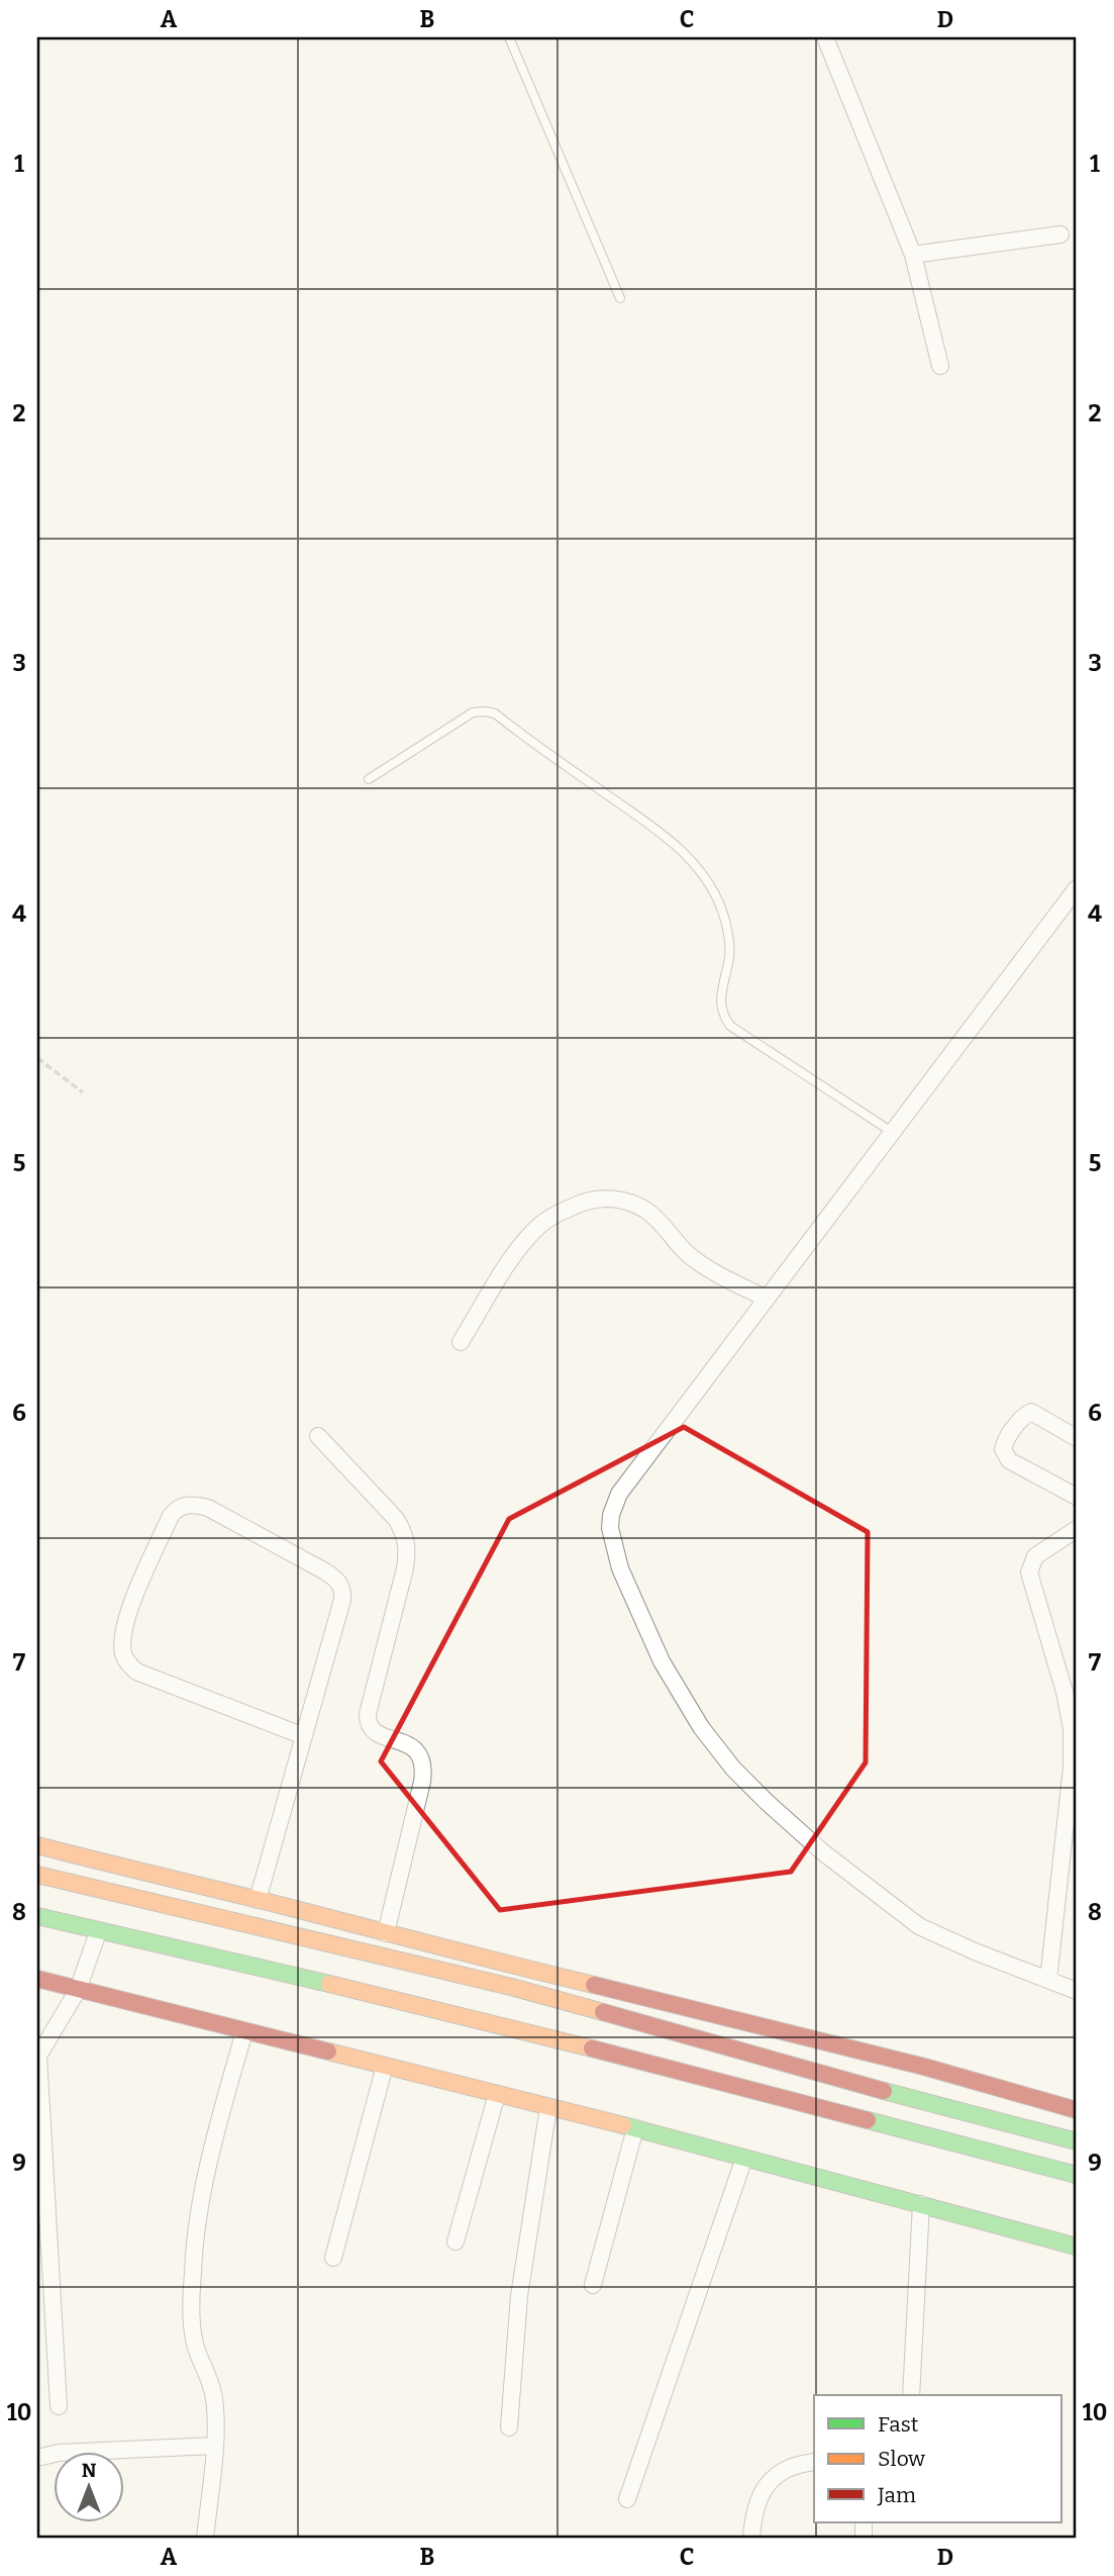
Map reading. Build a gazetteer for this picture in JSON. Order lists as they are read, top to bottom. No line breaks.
{"legend":["Fast","Slow","Jam"],"north":"top","grid":{"columns":["A","B","C","D"],"rows":["1","2","3","4","5","6","7","8","9","10"]}}
